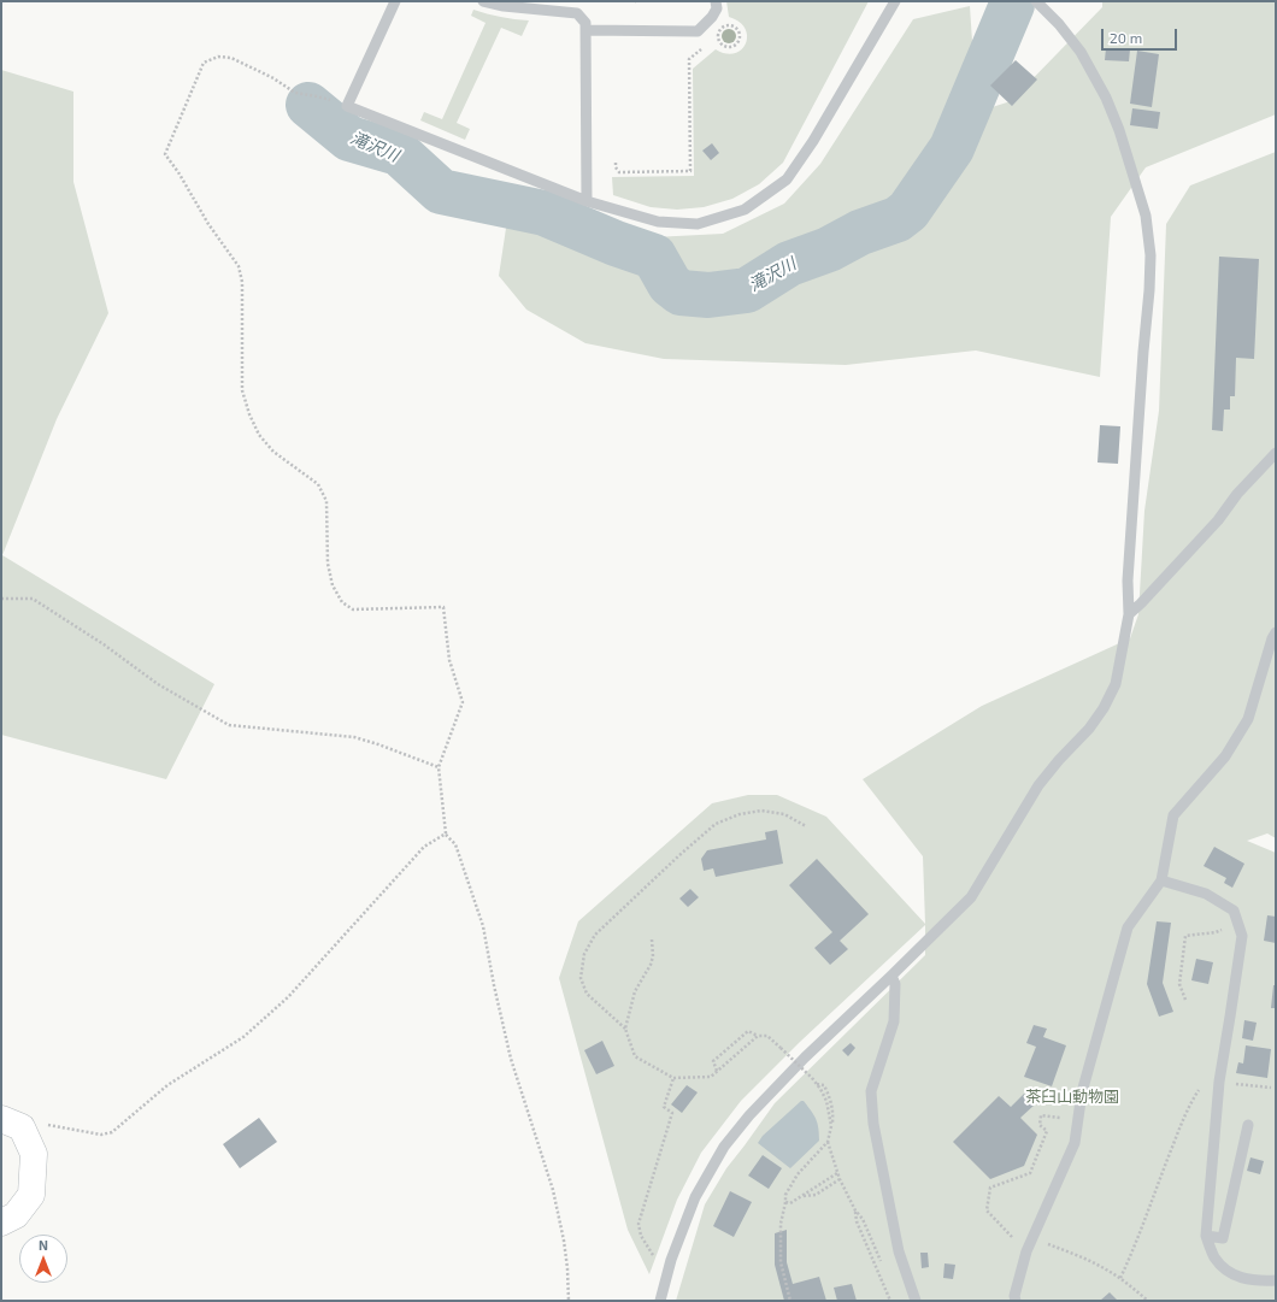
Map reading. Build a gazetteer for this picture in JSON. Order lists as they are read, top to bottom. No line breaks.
{"water":["滝沢川"],"parks":["茶臼山動物園"],"scale_bar":"20 m","north":"top"}
